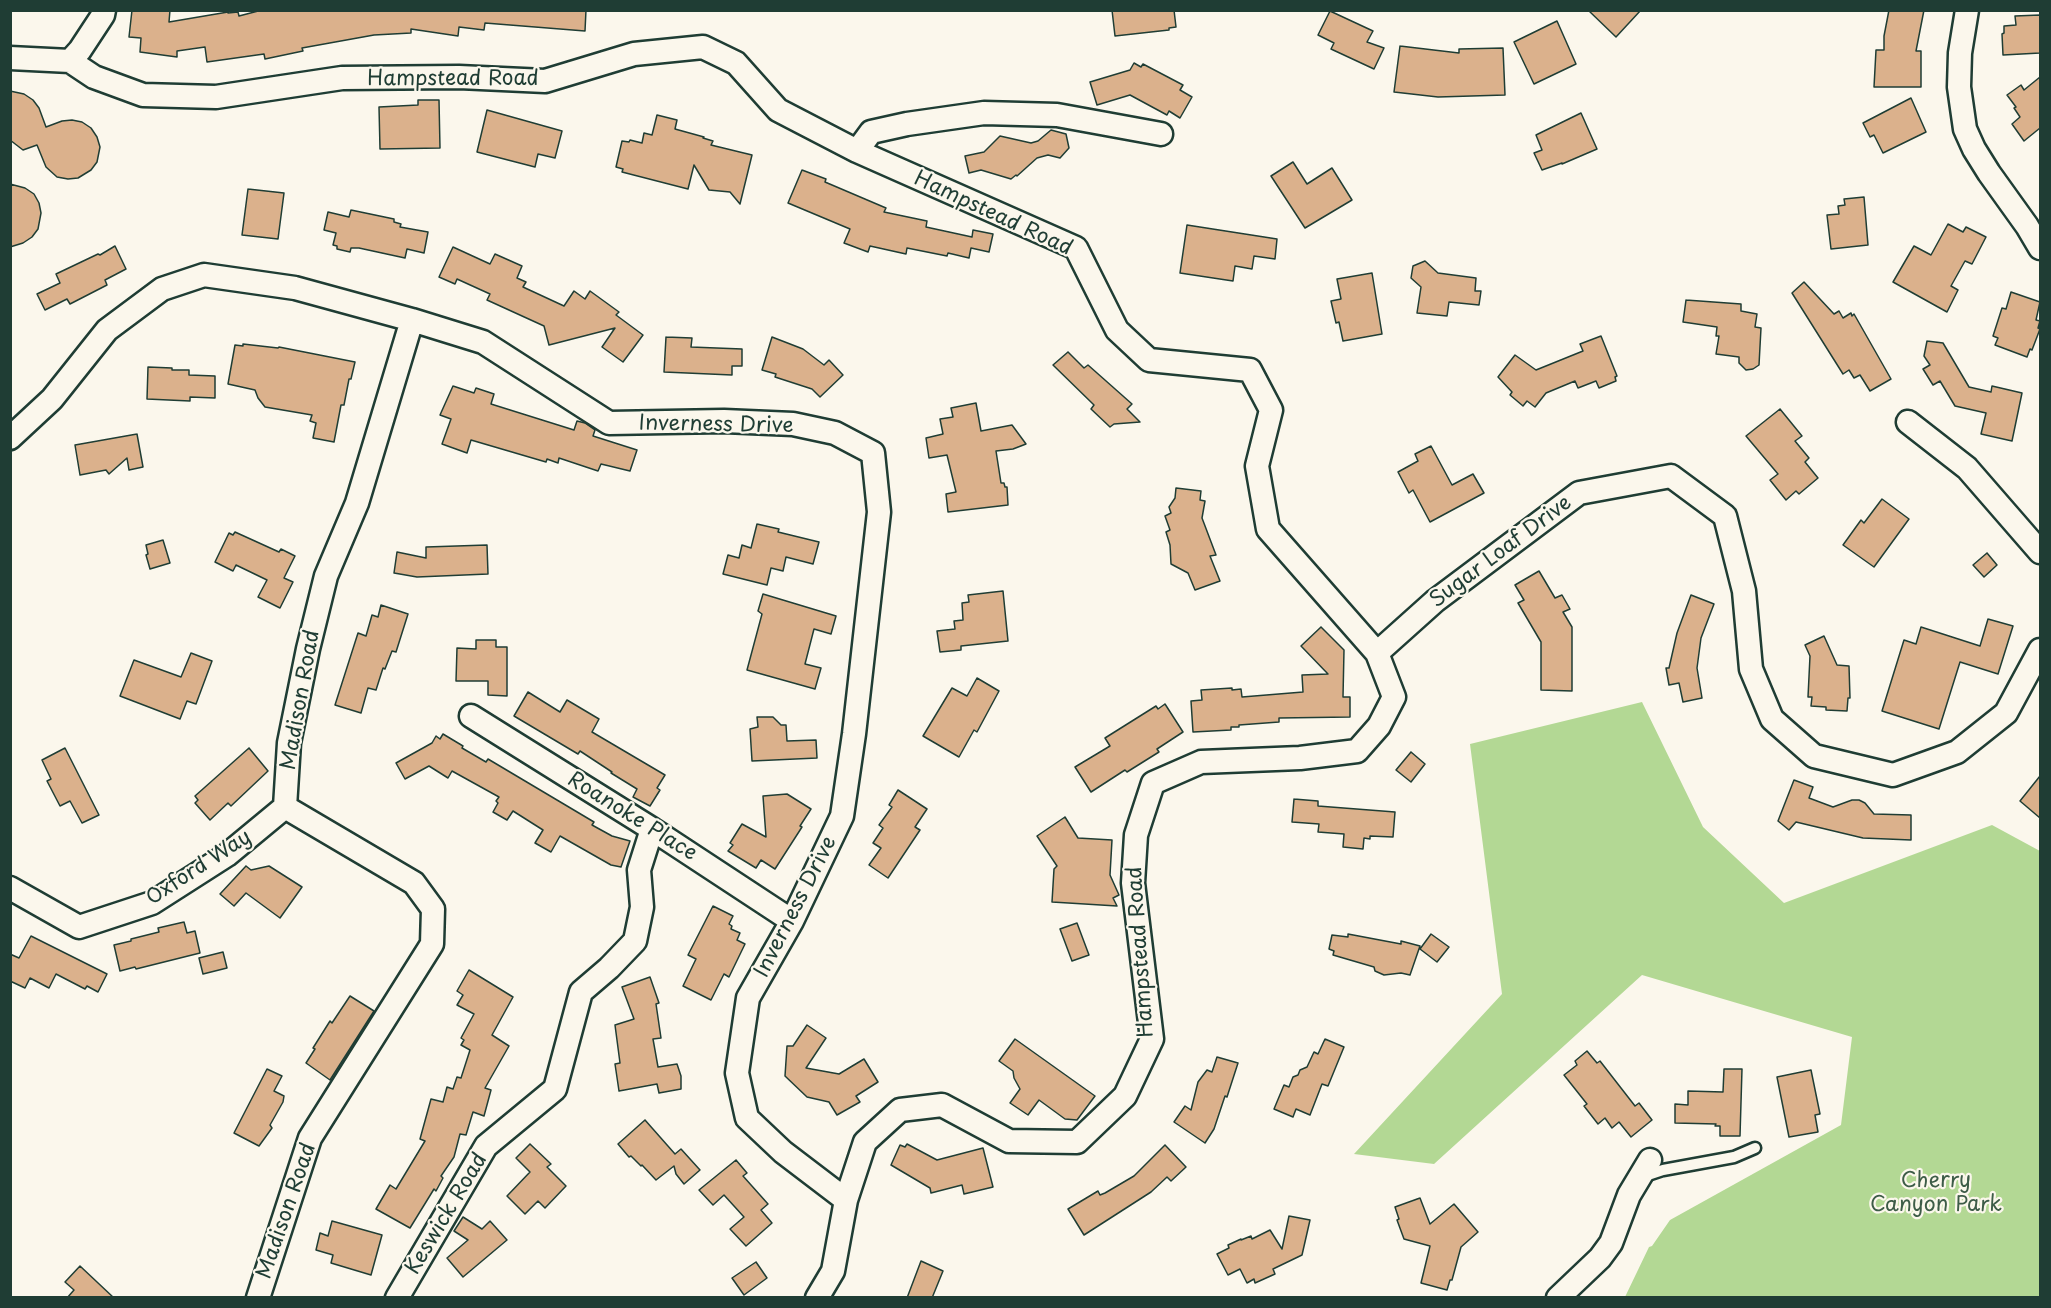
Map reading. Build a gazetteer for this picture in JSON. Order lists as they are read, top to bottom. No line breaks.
{"streets":{"street":["Hampstead Road","Inverness Drive","Sugar Loaf Drive","Madison Road","Roanoke Place","Oxford Way","Keswick Road"]},"crossings":[["Hampstead Road","Inverness Drive"],["Hampstead Road","Sugar Loaf Drive"],["Inverness Drive","Madison Road"],["Inverness Drive","Roanoke Place"],["Madison Road","Oxford Way"],["Roanoke Place","Keswick Road"]],"parks":["Cherry Canyon Park"]}
